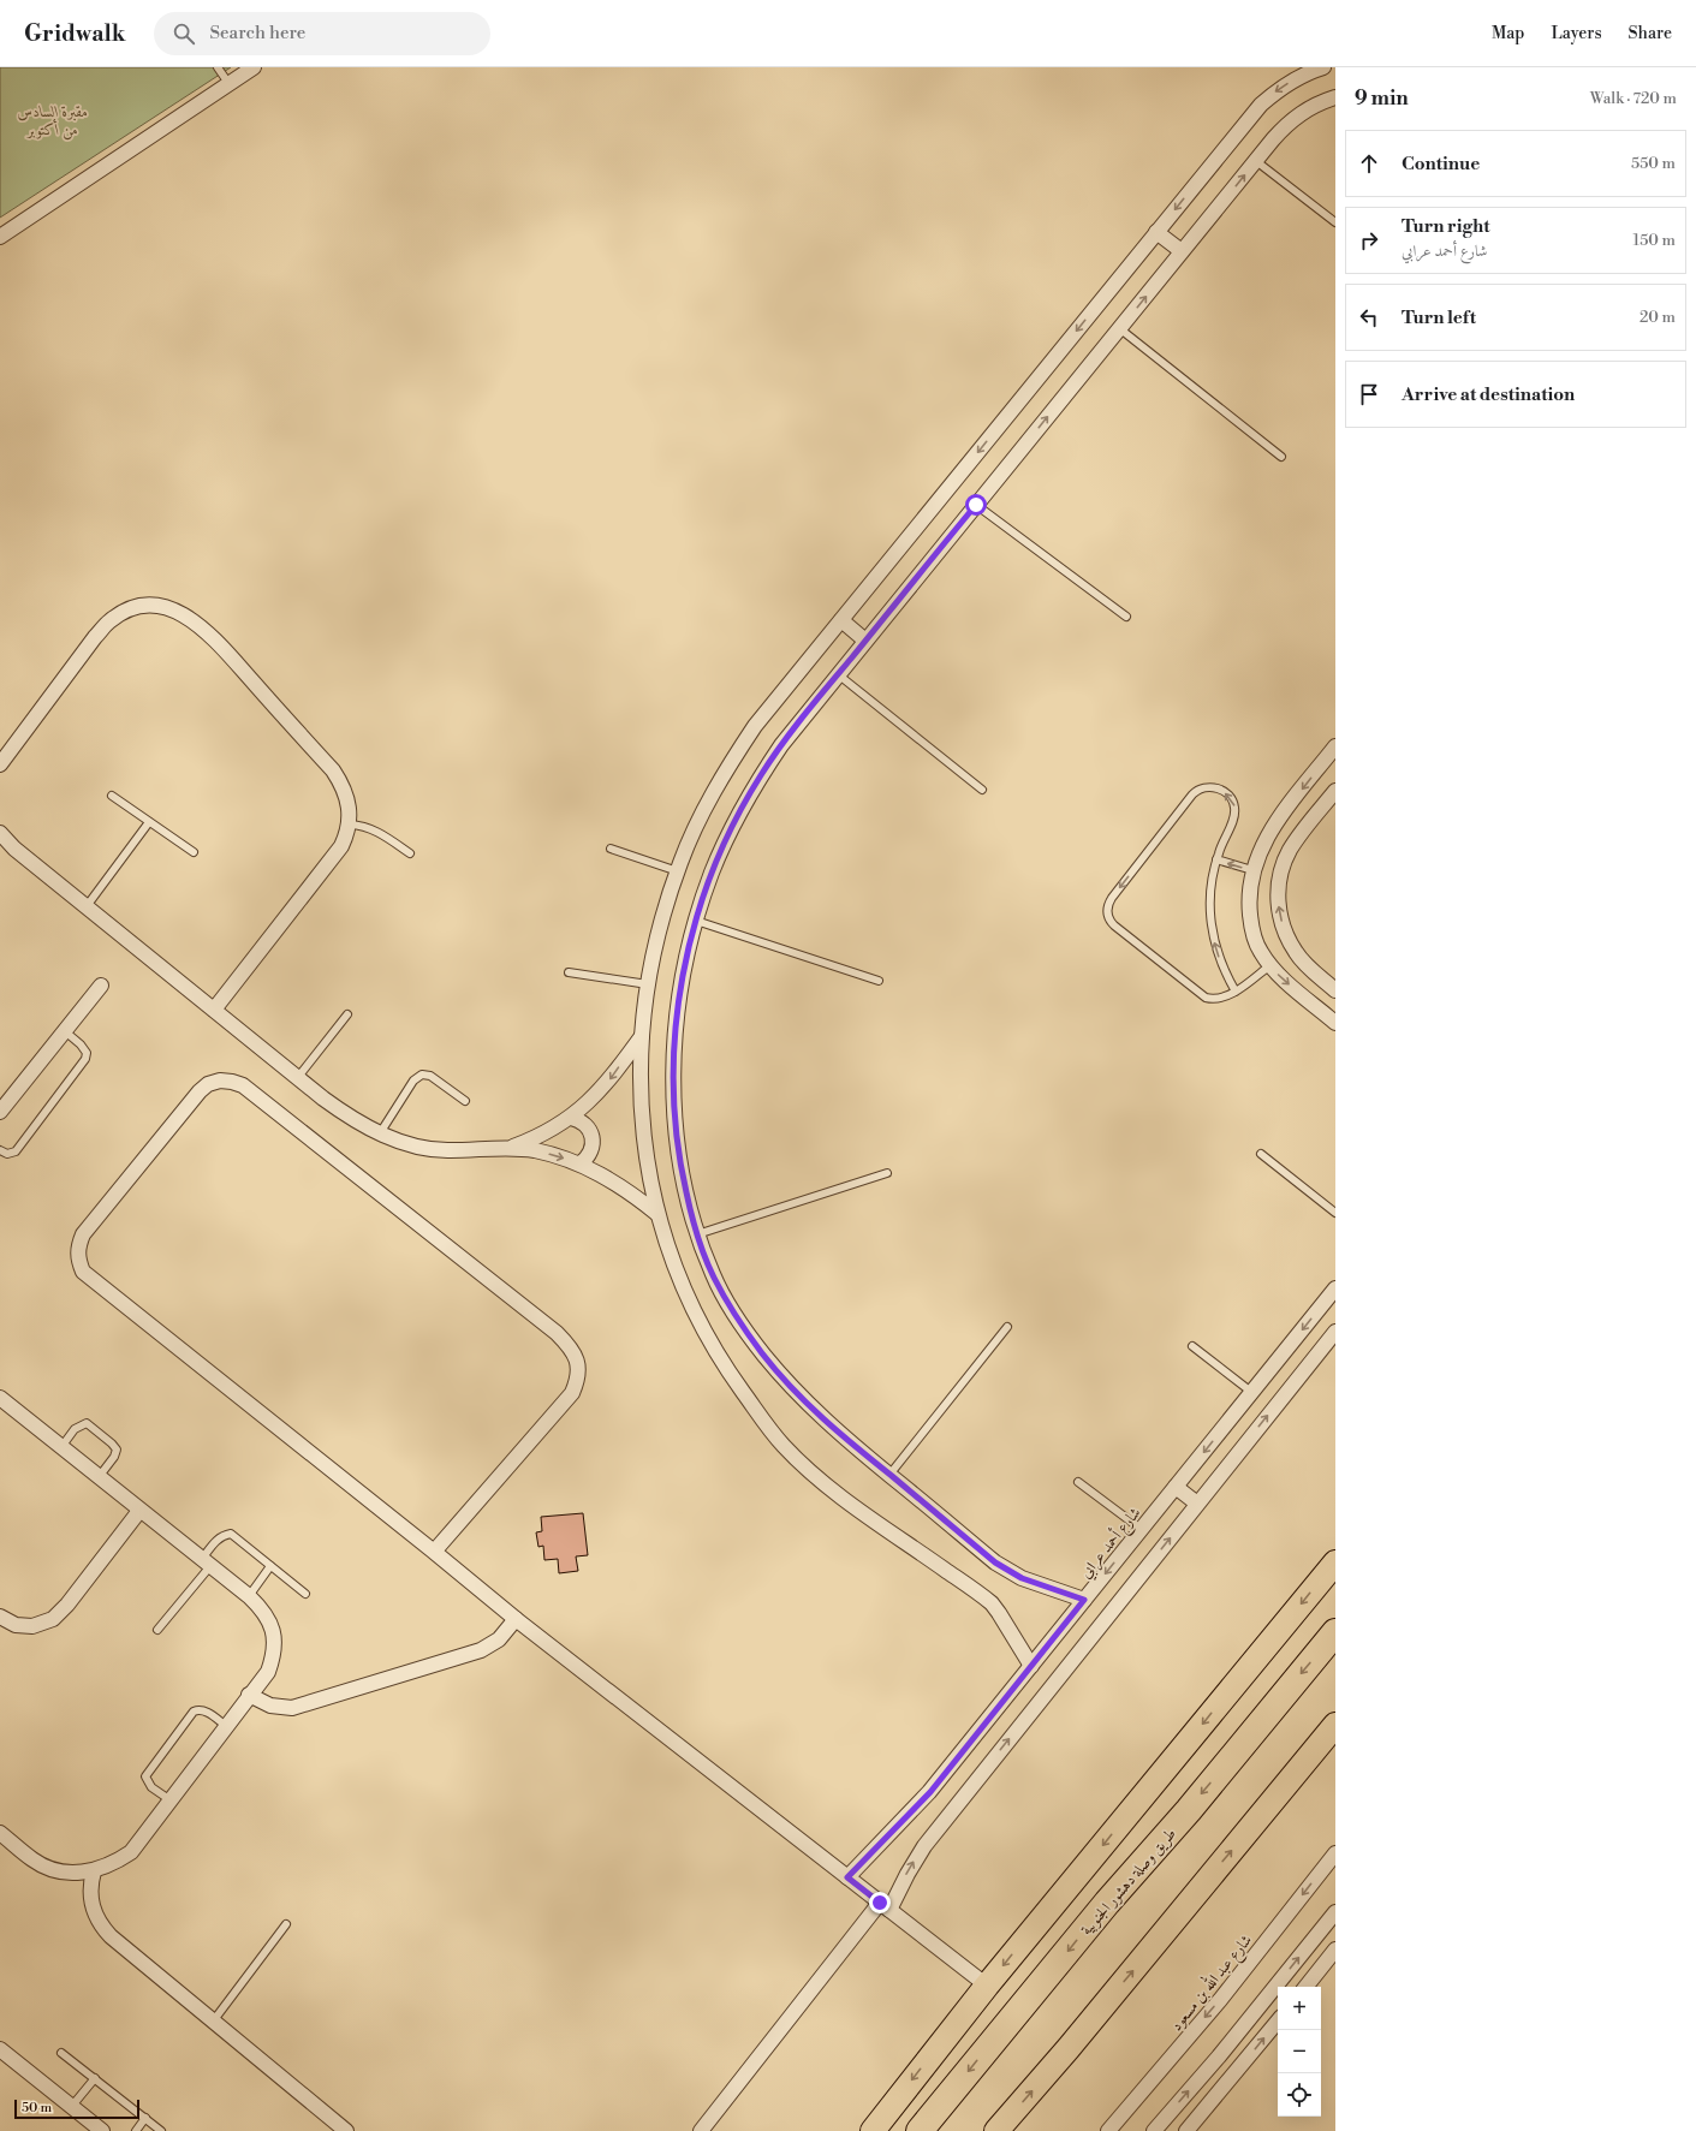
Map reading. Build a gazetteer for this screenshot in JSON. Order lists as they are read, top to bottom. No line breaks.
{"streets":{"highway":["طريق وصلة دهشور الجنوبية"],"street":["شارع أحمد عرابي","شارع عبد الله بن مسعود"]},"parks":["مقبرة السادس من أكتوبر"],"scale_bar":"50 m","page":{"header":"Gridwalk","search":"Search here","nav":["Map","Layers","Share"],"heading":["9 min","Walk · 720 m"],"list":[["Continue","550 m"],["Turn right","شارع أحمد عرابي","150 m"],["Turn left","20 m"],"Arrive at destination"],"map_buttons":["+","−"],"scale":"50 m"}}
